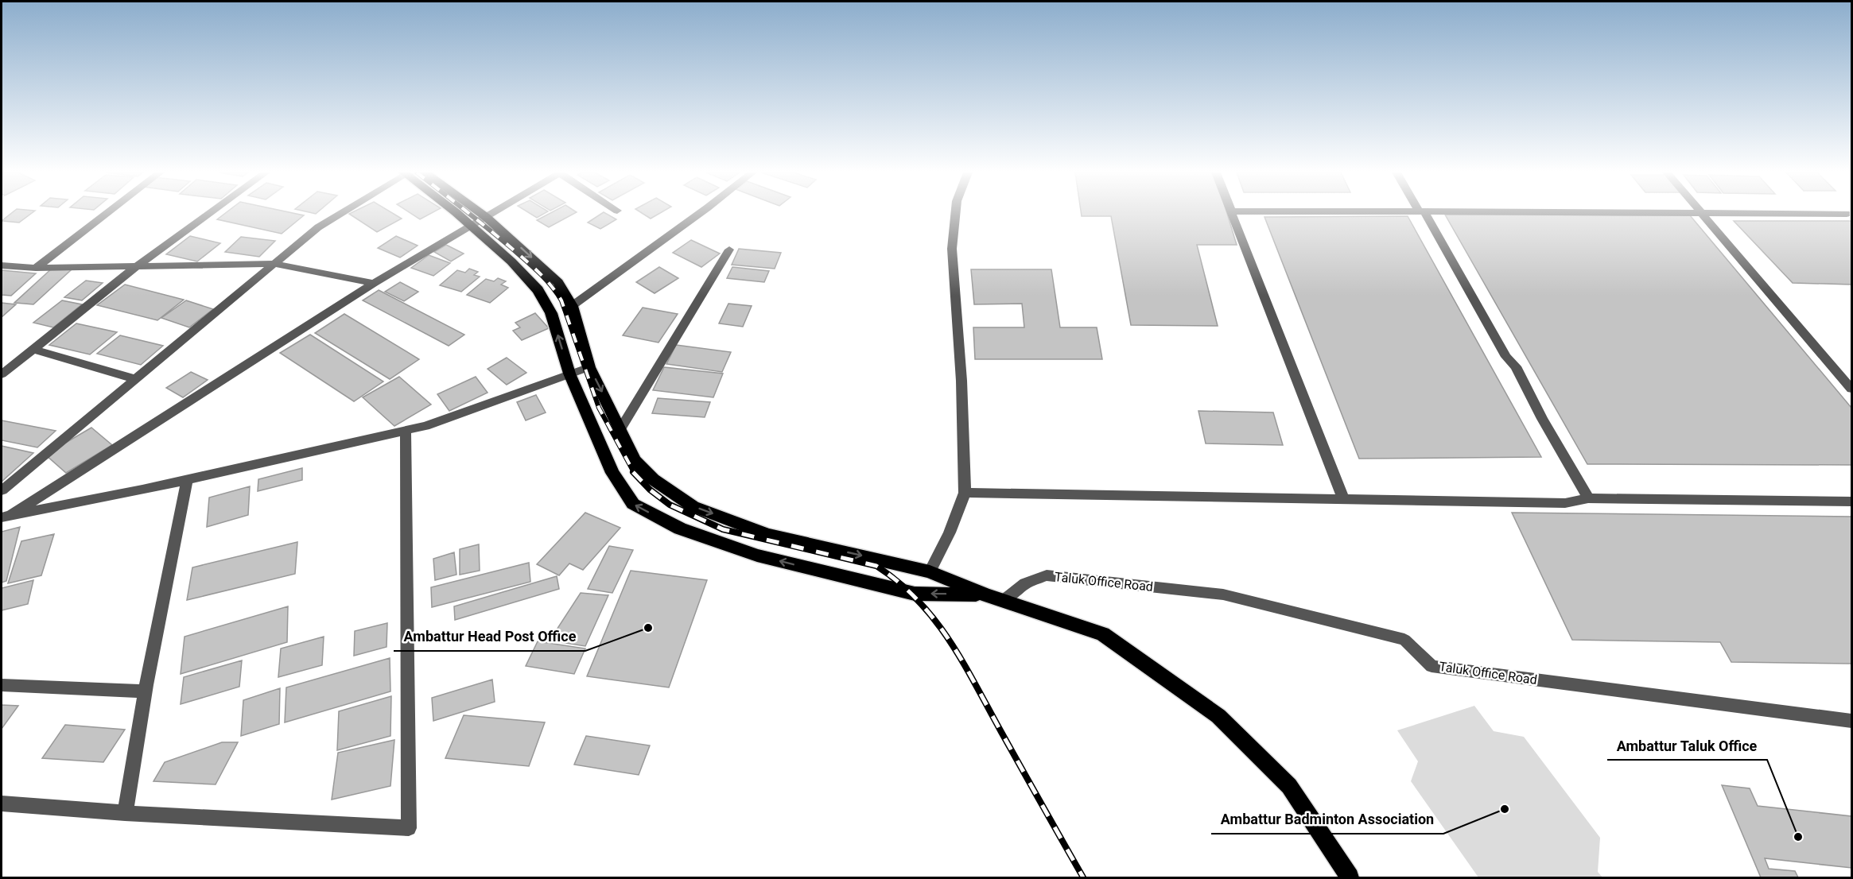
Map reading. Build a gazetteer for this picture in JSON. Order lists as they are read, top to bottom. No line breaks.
{"streets":{"street":["Taluk Office Road"]},"places":["Ambattur Head Post Office","Ambattur Badminton Association","Ambattur Taluk Office"]}
